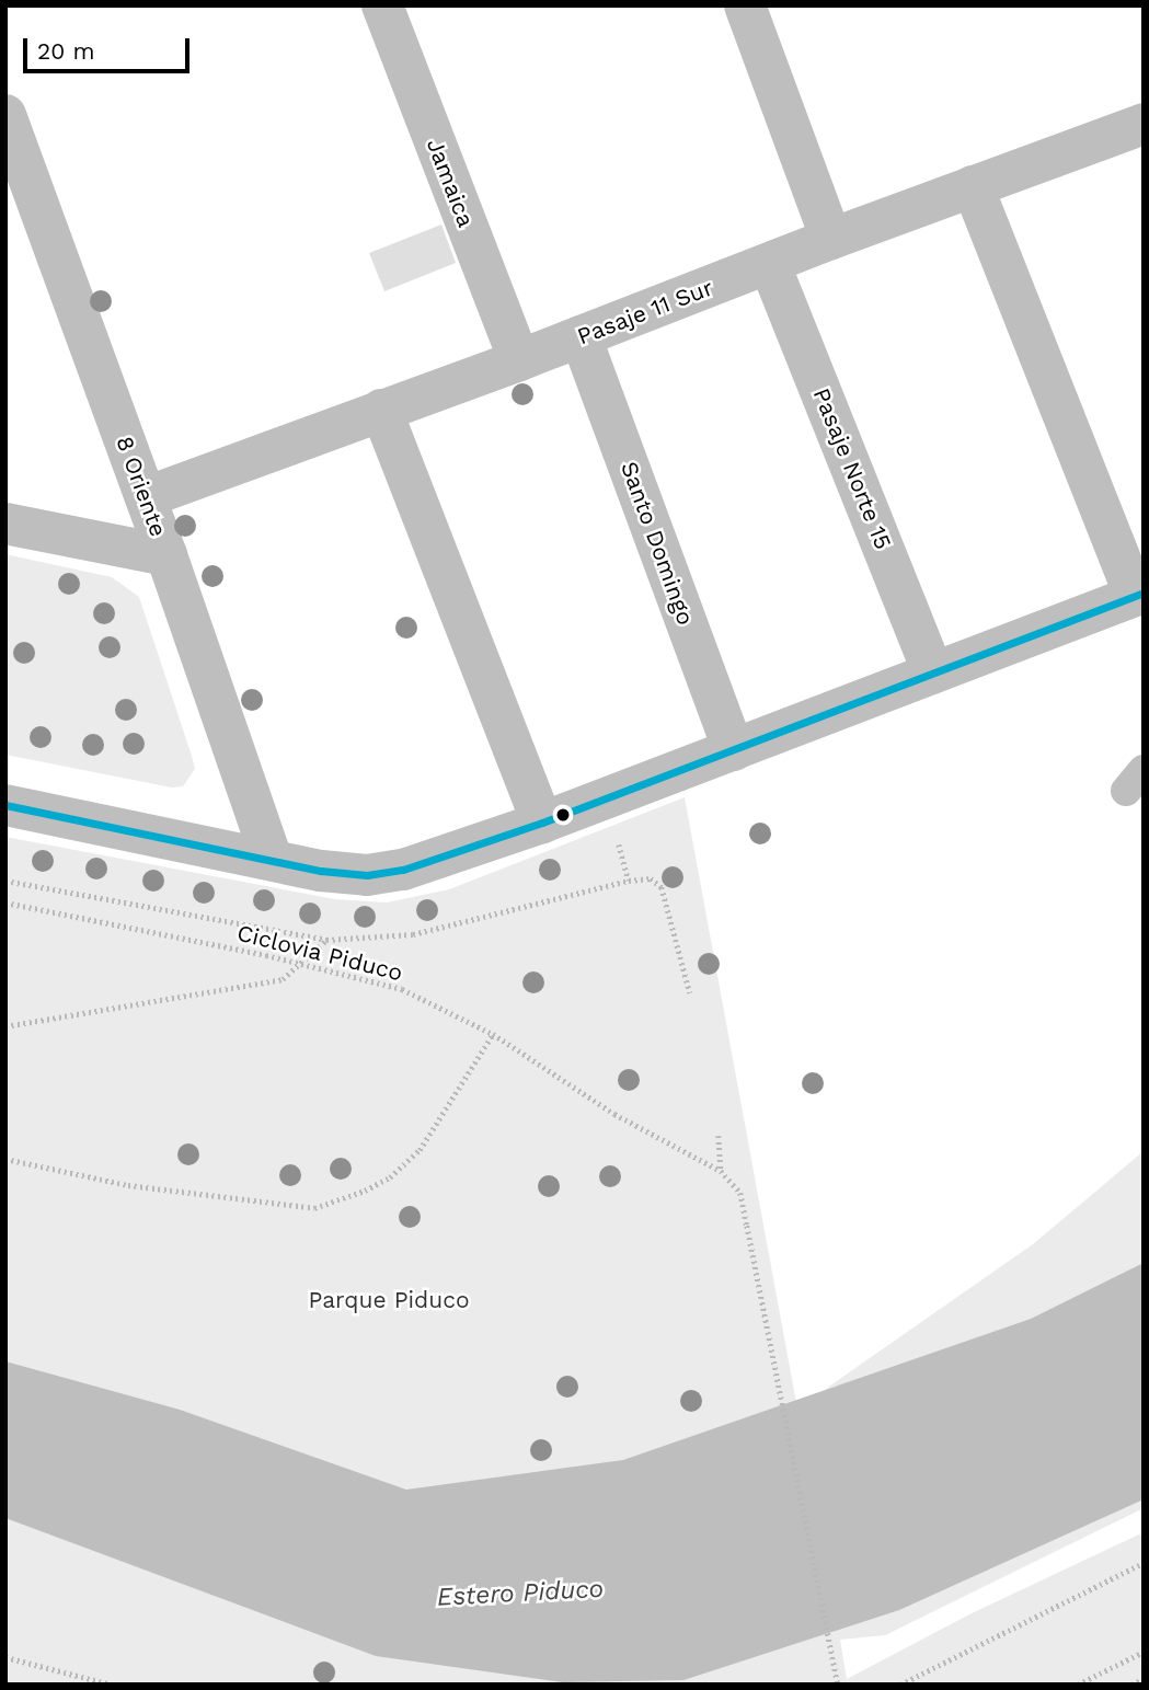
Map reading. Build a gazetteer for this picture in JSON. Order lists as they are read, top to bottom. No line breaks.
{"streets":{"street":["Jamaica","Pasaje 11 Sur","Pasaje Norte 15","8 Oriente","Santo Domingo"],"path":["Ciclovia Piduco"]},"crossings":[["Jamaica","Pasaje 11 Sur"],["Pasaje 11 Sur","Pasaje Norte 15"],["Pasaje 11 Sur","8 Oriente"],["Pasaje 11 Sur","Santo Domingo"]],"water":["Estero Piduco"],"parks":["Parque Piduco"],"scale_bar":"20 m"}
